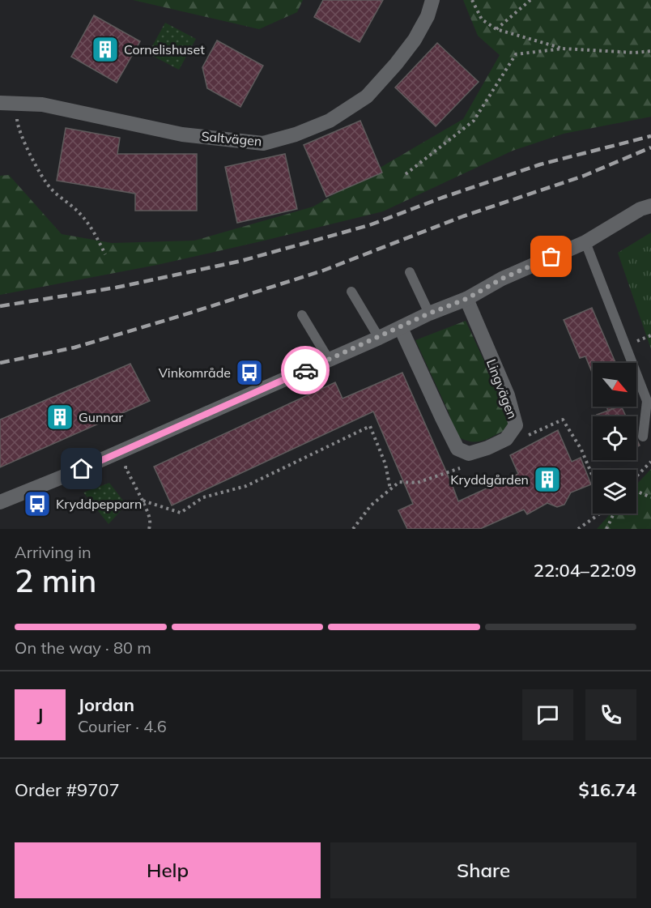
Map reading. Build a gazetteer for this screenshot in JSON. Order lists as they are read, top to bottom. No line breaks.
{"streets":{"street":["Saltvägen","Lingvägen"]},"places":{"building":["Cornelishuset","Gunnar","Kryddgården"],"bus stop":["Vinkområde","Kryddpepparn"]},"north":"bottom right","page":{"heading":["2 min","Arriving in","22:04–22:09"],"panel":["Jordan","Courier · 4.6","Order #9707","$16.74"],"bar":"On the way · 80 m","round":"J","buttons":["Help","Share"]}}
